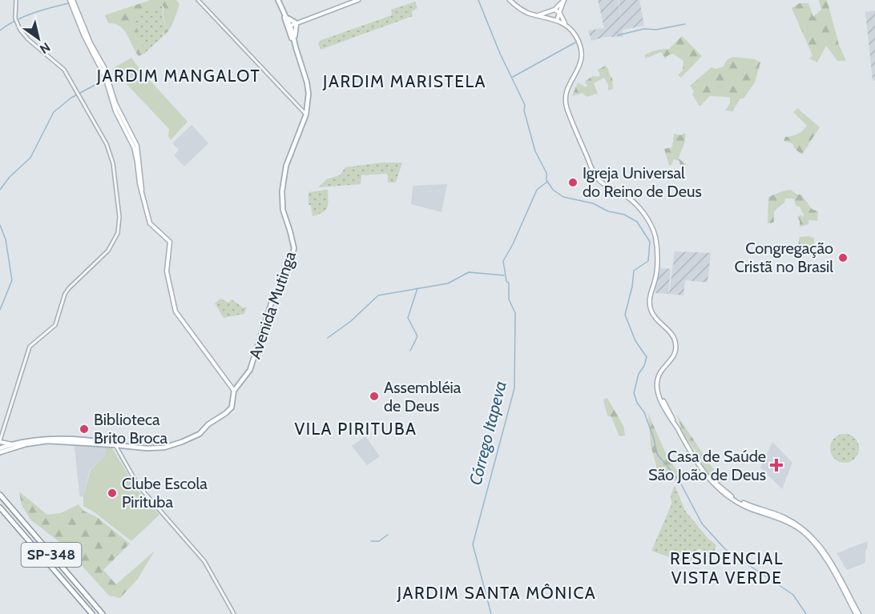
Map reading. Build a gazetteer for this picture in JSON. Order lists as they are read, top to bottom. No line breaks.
{"streets":{"highway":["SP-348"],"main road":["Avenida Mutinga"]},"districts":["JARDIM MANGALOT","JARDIM MARISTELA","VILA PIRITUBA","RESIDENCIAL VISTA VERDE","JARDIM SANTA MÔNICA"],"water":["Córrego Itapeva"],"places":{"other":["Igreja Universal do Reino de Deus","Congregação Cristã no Brasil","Assembléia de Deus","Biblioteca Brito Broca","Clube Escola Pirituba"],"health":["Casa de Saúde São João de Deus"]},"north":"bottom right"}
